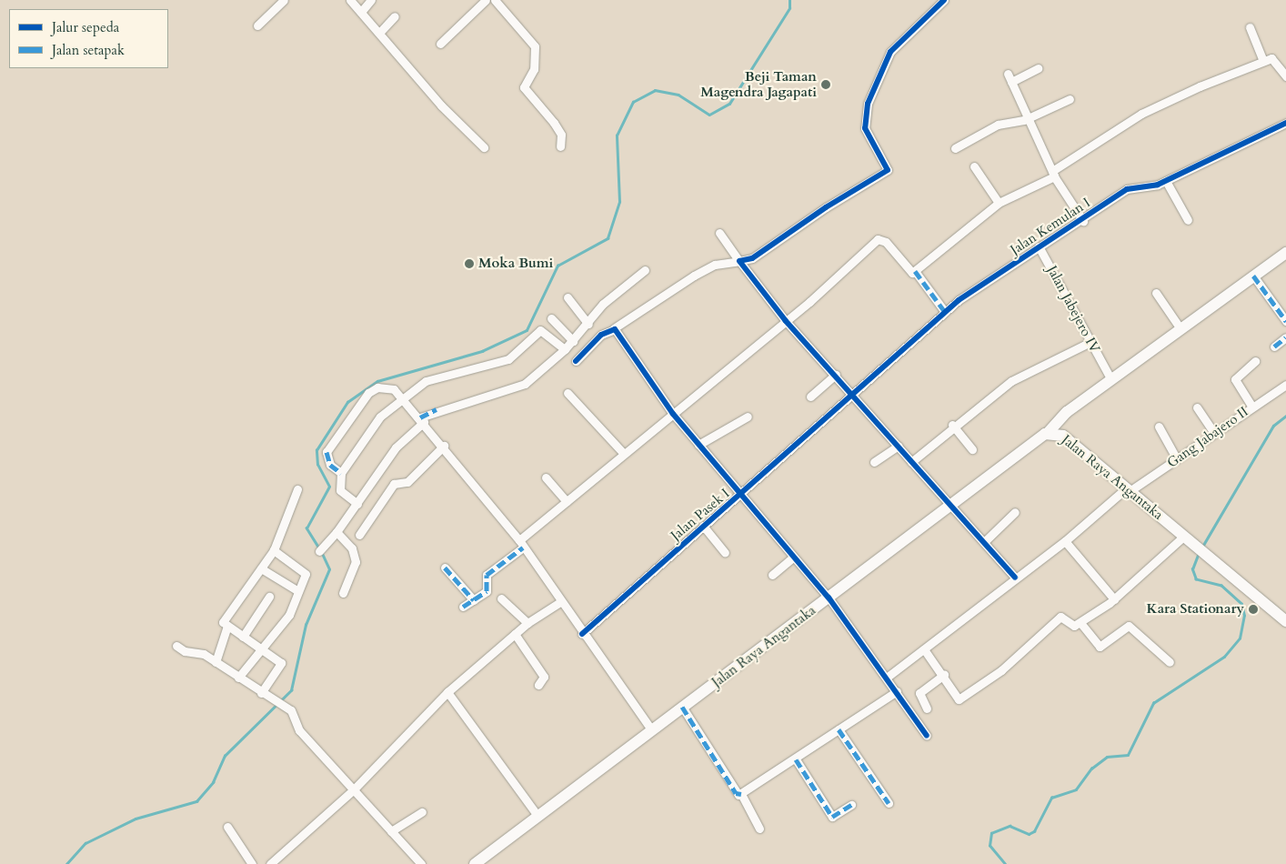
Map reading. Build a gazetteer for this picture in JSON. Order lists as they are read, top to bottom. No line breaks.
{"streets":{"main road":["Jalan Raya Angantaka"],"street":["Jalan Kemulan I","Jalan Jabejero IV","Gang Jabajero II","Jalan Pasek I"]},"crossings":[["Jalan Kemulan I","Jalan Jabejero IV"],["Jalan Kemulan I","Jalan Pasek I"],["Gang Jabajero II","Jalan Raya Angantaka"]],"places":["Beji Taman Magendra Jagapati","Moka Bumi","Kara Stationary"],"legend":["Jalur sepeda","Jalan setapak"]}
